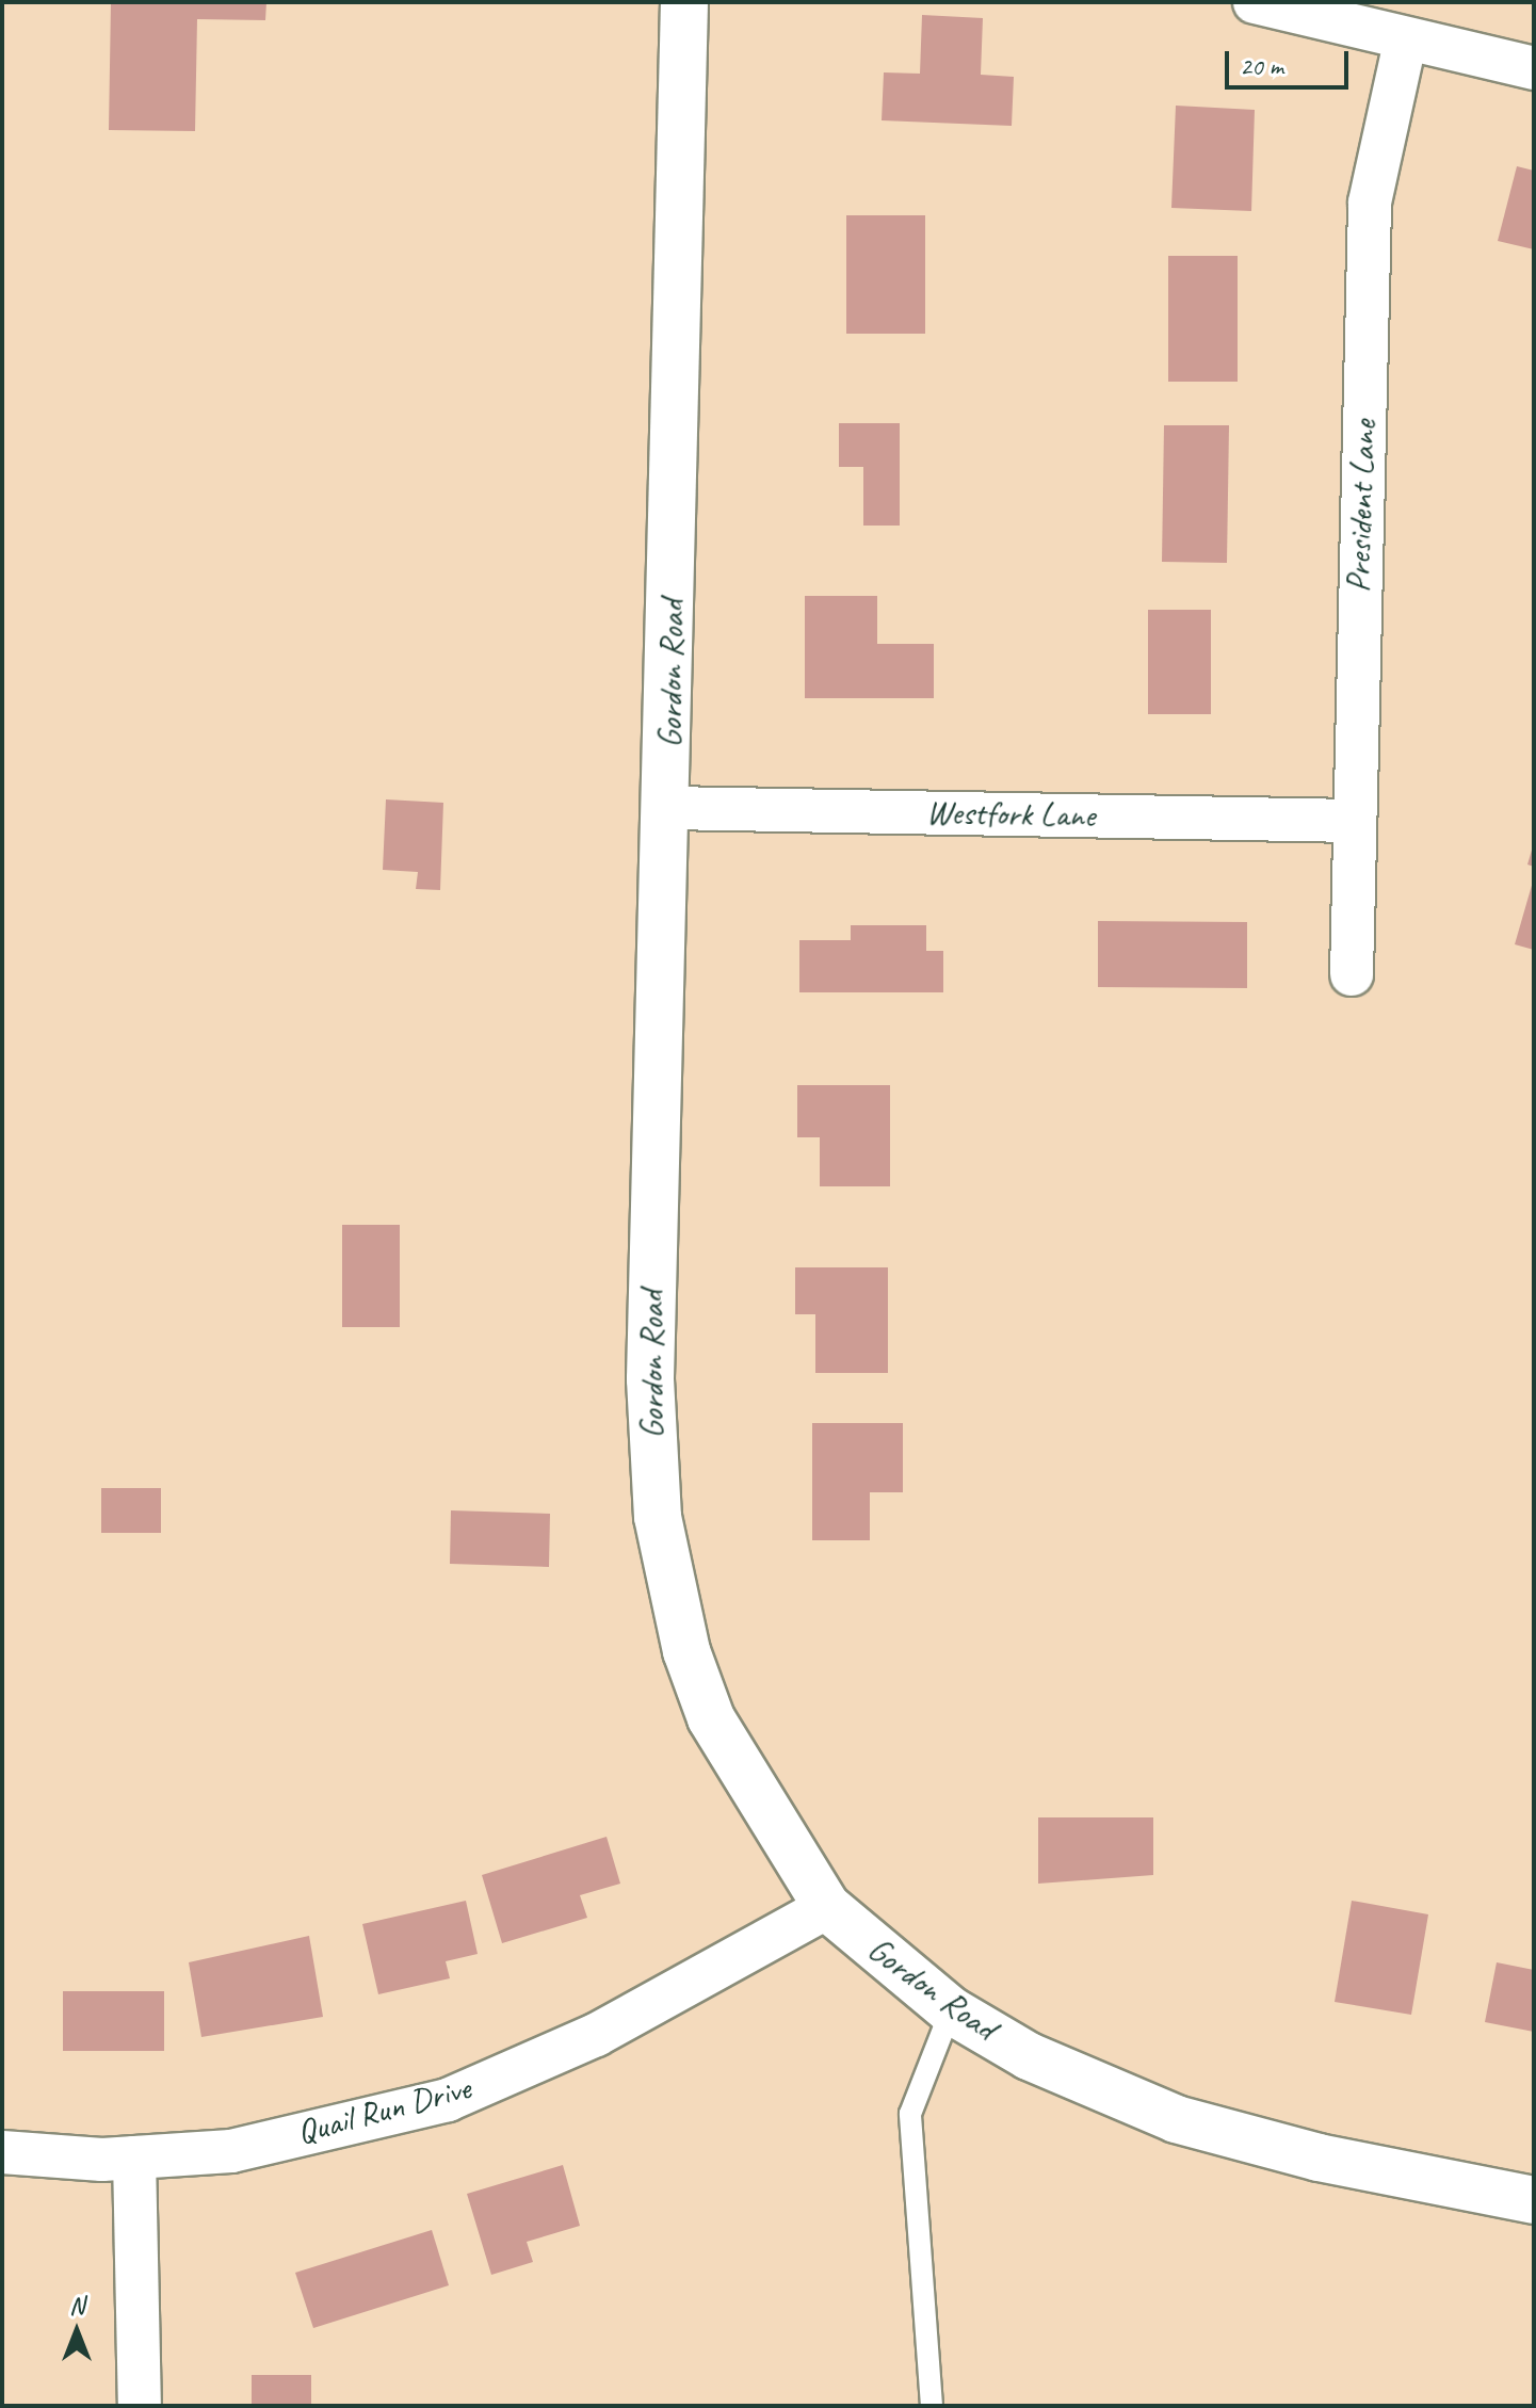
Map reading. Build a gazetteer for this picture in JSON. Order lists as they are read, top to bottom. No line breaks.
{"streets":{"street":["President Lane","Gordon Road","Westfork Lane","Quail Run Drive"]},"crossings":[["President Lane","Westfork Lane"],["Gordon Road","Westfork Lane"],["Gordon Road","Quail Run Drive"]],"scale_bar":"20 m","north":"top"}
